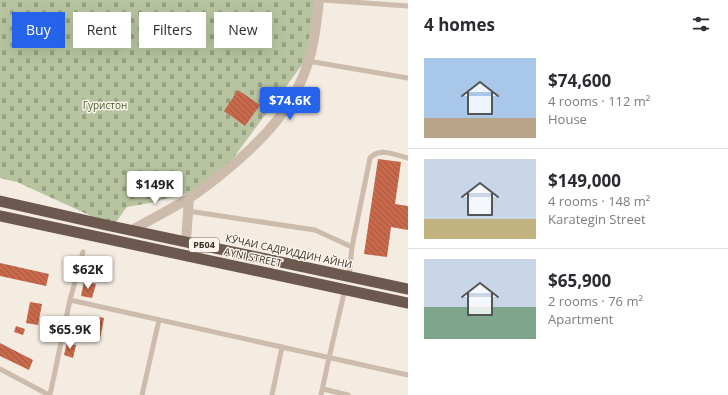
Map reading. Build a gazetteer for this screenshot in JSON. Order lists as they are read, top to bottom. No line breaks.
{"streets":{"highway":["РБ04","КӮЧАИ САДРИДДИН АЙНИ","AYNI STREET"]},"parks":["Гуристон"],"page":{"heading":"4 homes","chip":["Buy","Rent","Filters","New"],"list":[{"name":"$74,600","note":"4 rooms · 112 m² · House"},{"name":"$149,000","note":"4 rooms · 148 m² · Karategin Street"},{"name":"$65,900","note":"2 rooms · 76 m² · Apartment"}],"price":["$74.6K","$149K","$62K","$65.9K"]}}
